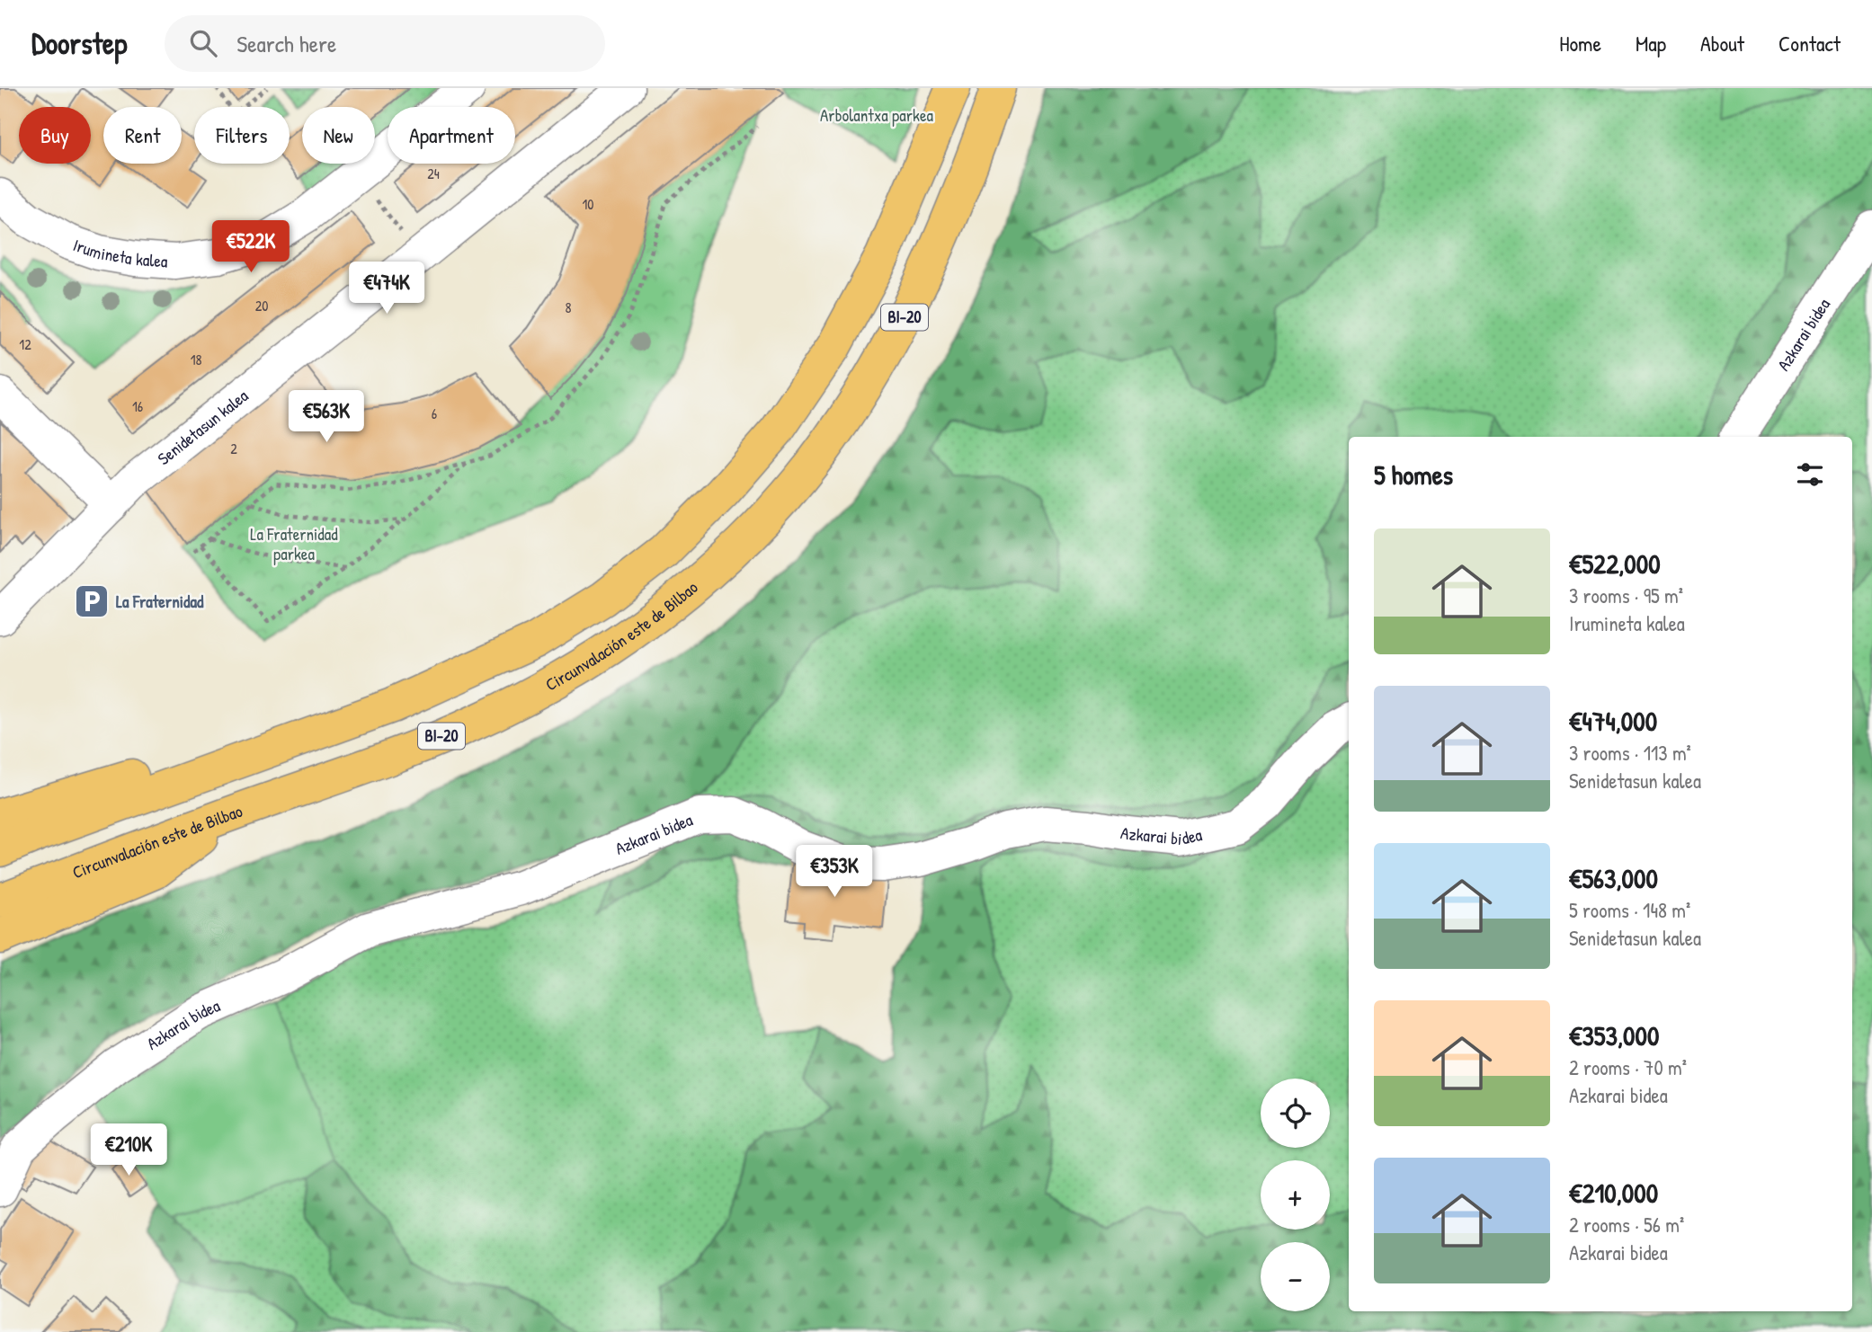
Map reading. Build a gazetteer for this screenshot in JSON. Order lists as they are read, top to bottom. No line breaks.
{"streets":{"main road":["BI-20","Circunvalación este de Bilbao"],"street":["Irumineta kalea","Azkarai bidea","Senidetasun kalea"]},"parks":["Arbolantxa parkea","La Fraternidad parkea"],"places":{"parking":["La Fraternidad"]},"house_numbers":["24","10","20","8","12","18","16","6","2"],"page":{"header":"Doorstep","search":"Search here","nav":["Home","Map","About","Contact"],"chip":["Buy","Rent","Filters","New","Apartment"],"price":["€522K","€474K","€563K","€353K","€210K"],"heading":"5 homes","list":[{"name":"€522,000","note":"3 rooms · 95 m² · Irumineta kalea"},{"name":"€474,000","note":"3 rooms · 113 m² · Senidetasun kalea"},{"name":"€563,000","note":"5 rooms · 148 m² · Senidetasun kalea"},{"name":"€353,000","note":"2 rooms · 70 m² · Azkarai bidea"},{"name":"€210,000","note":"2 rooms · 56 m² · Azkarai bidea"}],"map_buttons":["+","−"]}}
